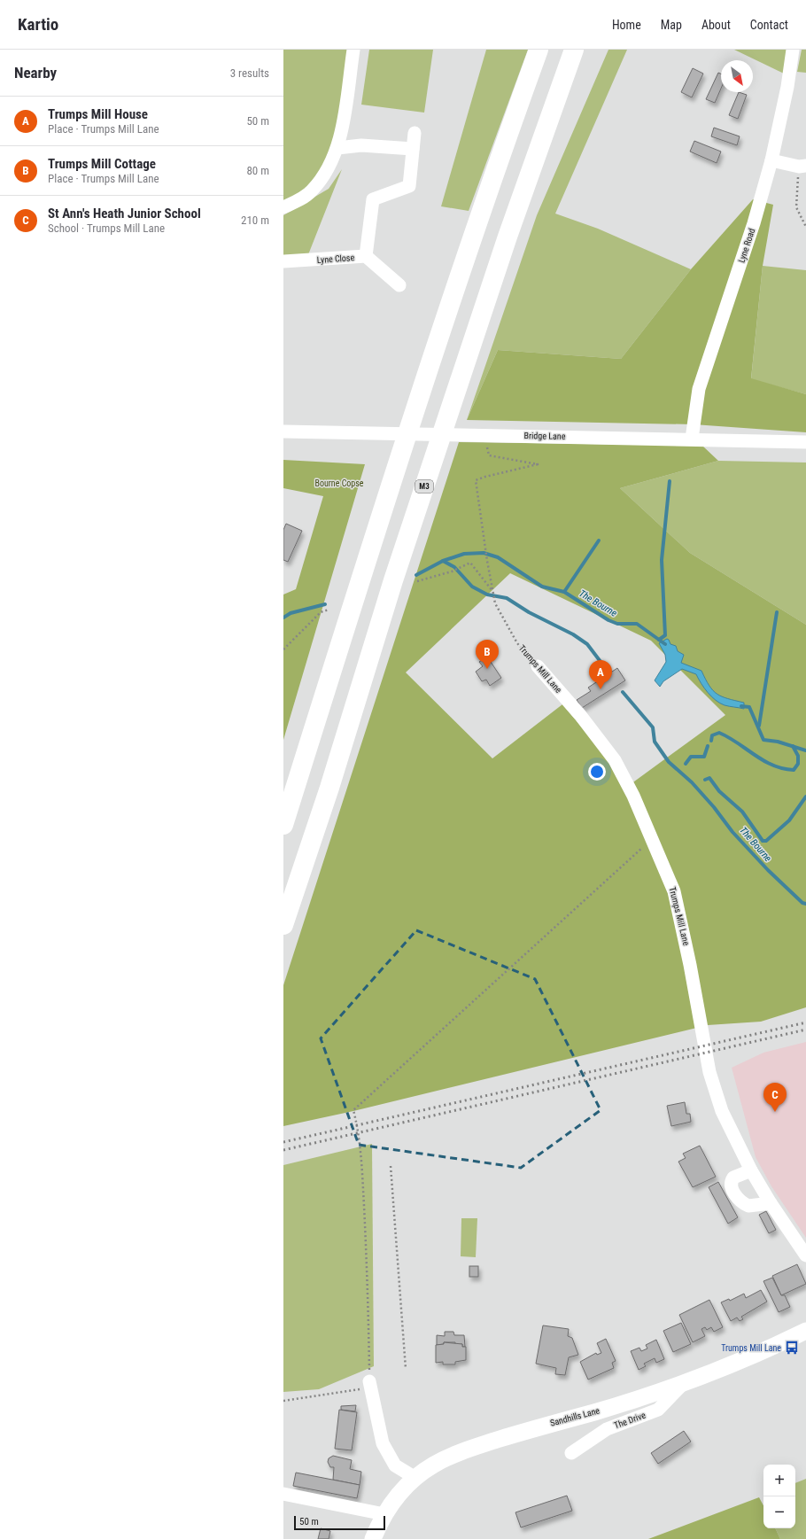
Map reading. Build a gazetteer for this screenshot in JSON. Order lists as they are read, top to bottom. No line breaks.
{"streets":{"highway":["M3"],"main road":["Sandhills Lane"],"street":["Lyne Road","Lyne Close","Bridge Lane","Trumps Mill Lane","The Drive"]},"crossings":[["Lyne Road","Bridge Lane"],["Bridge Lane","Trumps Mill Lane"],["Sandhills Lane","The Drive"]],"water":["The Bourne"],"parks":["Bourne Copse"],"places":{"bus stop":["Trumps Mill Lane"]},"scale_bar":"50 m","north":"bottom right","page":{"header":"Kartio","nav":["Home","Map","About","Contact"],"heading":["Nearby","3 results"],"list":[{"mark":"A","name":"Trumps Mill House","note":"Place · Trumps Mill Lane","value":"50 m"},{"mark":"B","name":"Trumps Mill Cottage","note":"Place · Trumps Mill Lane","value":"80 m"},{"mark":"C","name":"St Ann's Heath Junior School","note":"School · Trumps Mill Lane","value":"210 m"}],"pins":["B","A","C"],"map_buttons":["+","−"],"scale":"50 m"}}
